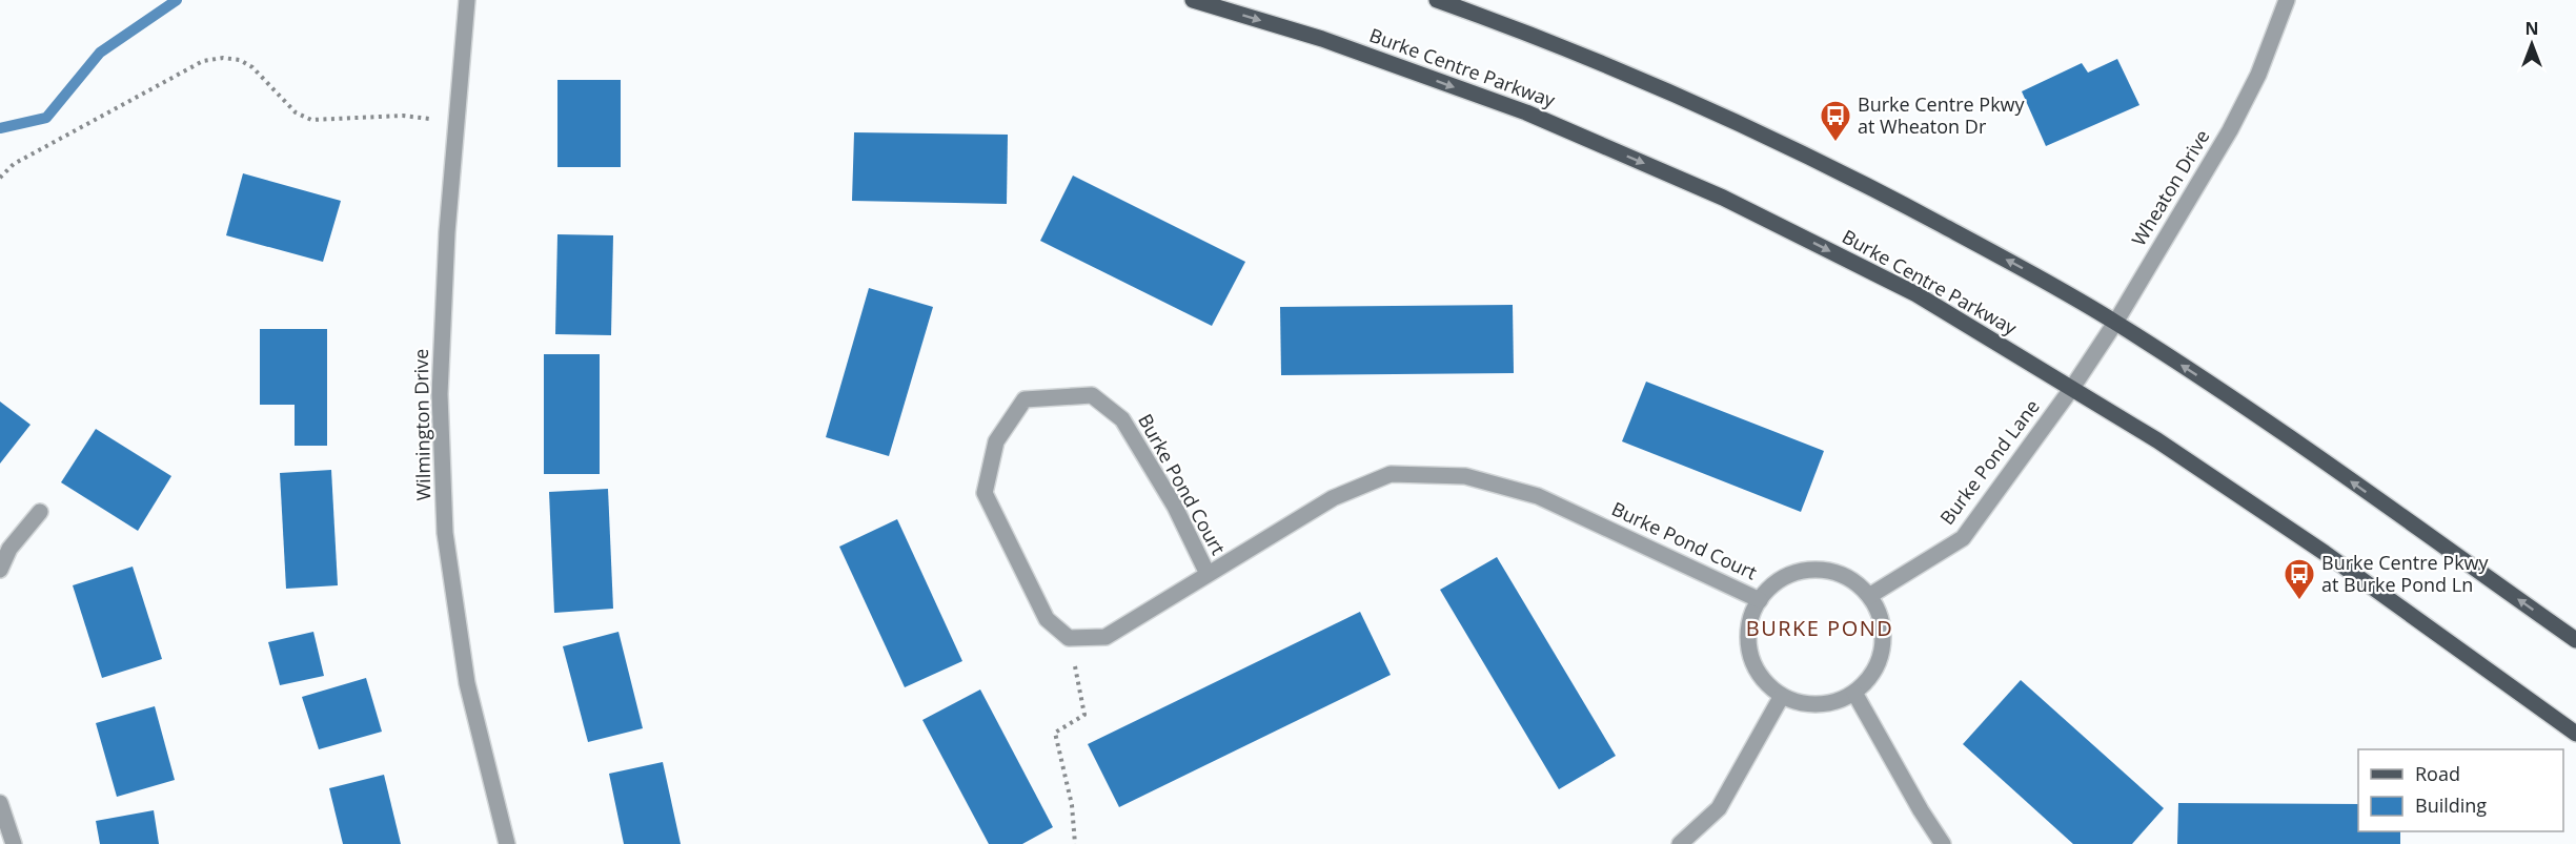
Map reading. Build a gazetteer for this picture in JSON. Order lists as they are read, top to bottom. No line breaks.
{"streets":{"main road":["Burke Centre Parkway"],"street":["Wheaton Drive","Wilmington Drive","Burke Pond Lane","Burke Pond Court"]},"crossings":[["Burke Centre Parkway","Wheaton Drive"],["Burke Centre Parkway","Burke Pond Lane"],["Wheaton Drive","Burke Pond Lane"],["Burke Pond Lane","Burke Pond Court"]],"districts":["BURKE POND"],"places":{"bus stop":["Burke Centre Pkwy at Wheaton Dr","Burke Centre Pkwy at Burke Pond Ln"]},"legend":["Road","Building"],"north":"top"}
